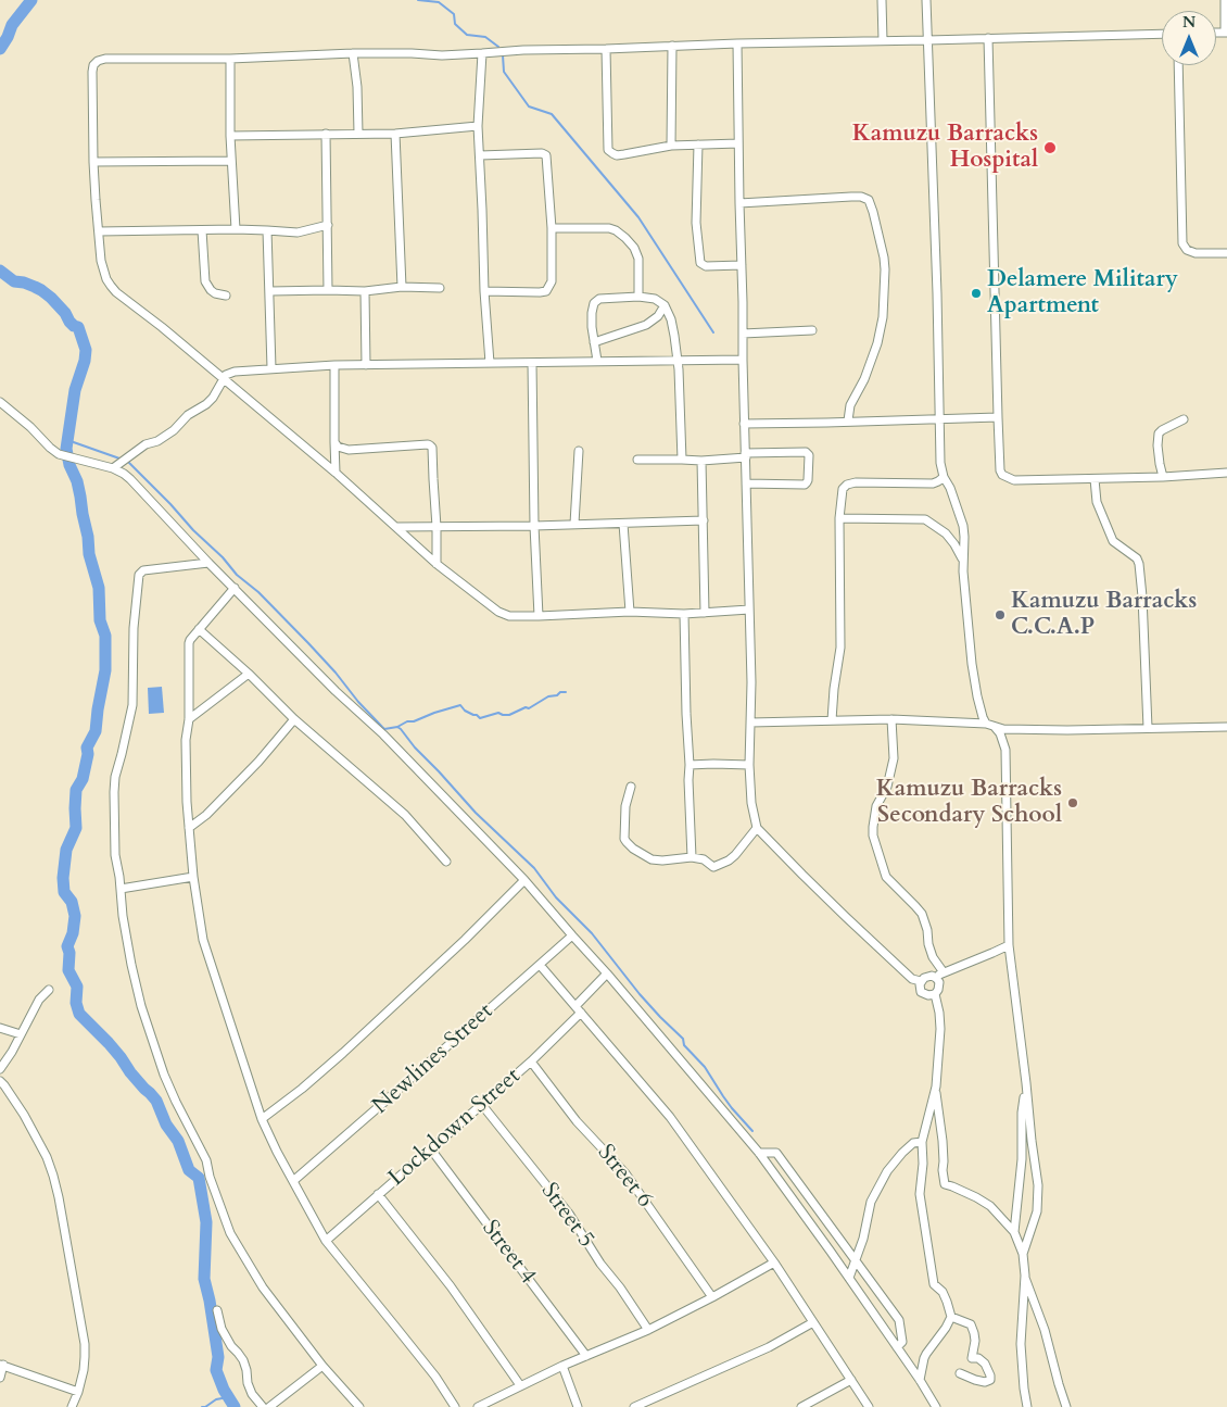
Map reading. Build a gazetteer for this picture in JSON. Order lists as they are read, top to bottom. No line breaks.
{"streets":{"street":["Newlines Street","Lockdown Street","Street 6","Street 5","Street 4"]},"crossings":[["Lockdown Street","Street 6"],["Lockdown Street","Street 5"],["Lockdown Street","Street 4"]],"places":["Kamuzu Barracks Hospital","Delamere Military Apartment","Kamuzu Barracks C.C.A.P","Kamuzu Barracks Secondary School"],"north":"top"}
